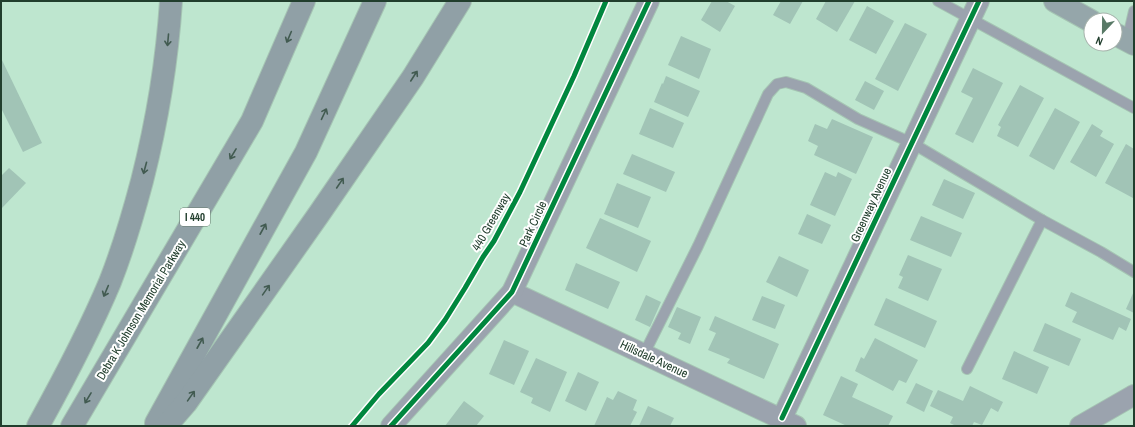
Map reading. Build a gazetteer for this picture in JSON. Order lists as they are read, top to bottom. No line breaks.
{"streets":{"highway":["I 440","Debra K Johnson Memorial Parkway"],"street":["Greenway Avenue","Park Circle","Hillsdale Avenue"],"cycle path":["440 Greenway"]},"crossings":[["Greenway Avenue","Hillsdale Avenue"],["Park Circle","Hillsdale Avenue"]],"north":"bottom"}
